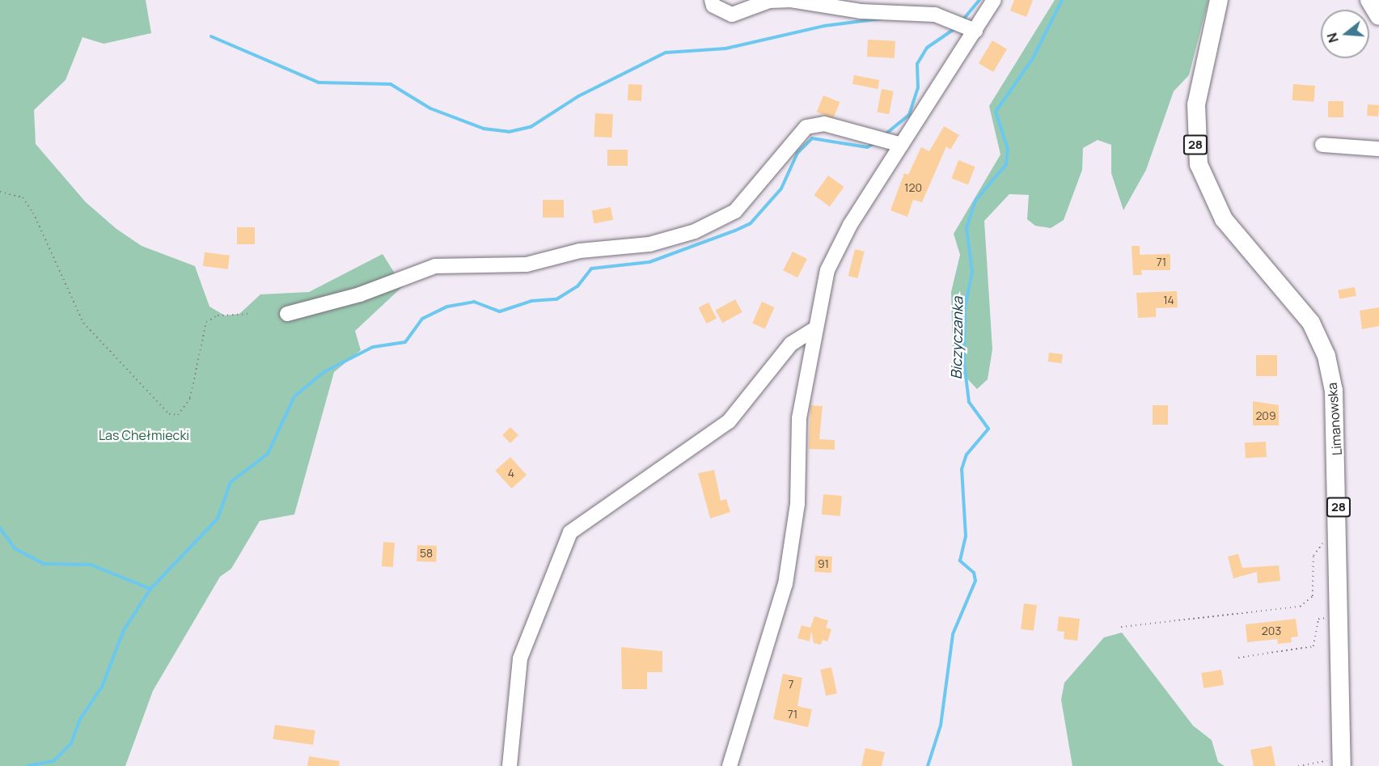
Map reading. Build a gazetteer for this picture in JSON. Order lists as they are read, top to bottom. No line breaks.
{"streets":{"main road":["28","Limanowska"]},"water":["Biczyczanka"],"parks":["Las Chełmiecki"],"house_numbers":["120","71","14","209","4","58","91","203","7","71"],"north":"left"}
